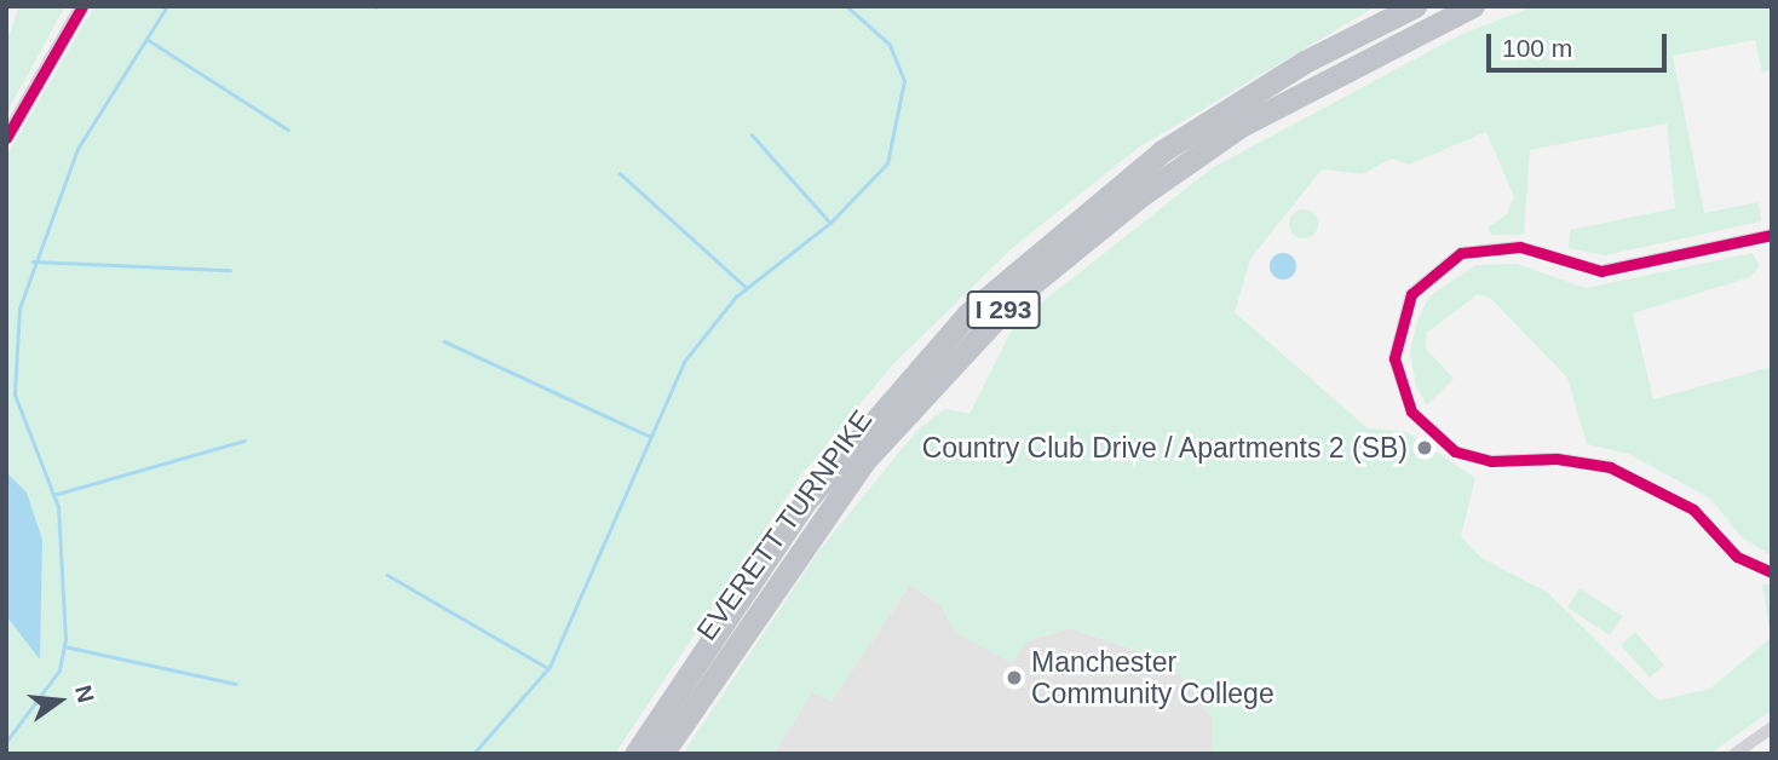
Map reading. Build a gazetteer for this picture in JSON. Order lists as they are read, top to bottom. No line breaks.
{"streets":{"highway":["I 293","EVERETT TURNPIKE"]},"places":["Country Club Drive / Apartments 2 (SB)","Manchester Community College"],"scale_bar":"100 m","north":"right"}
